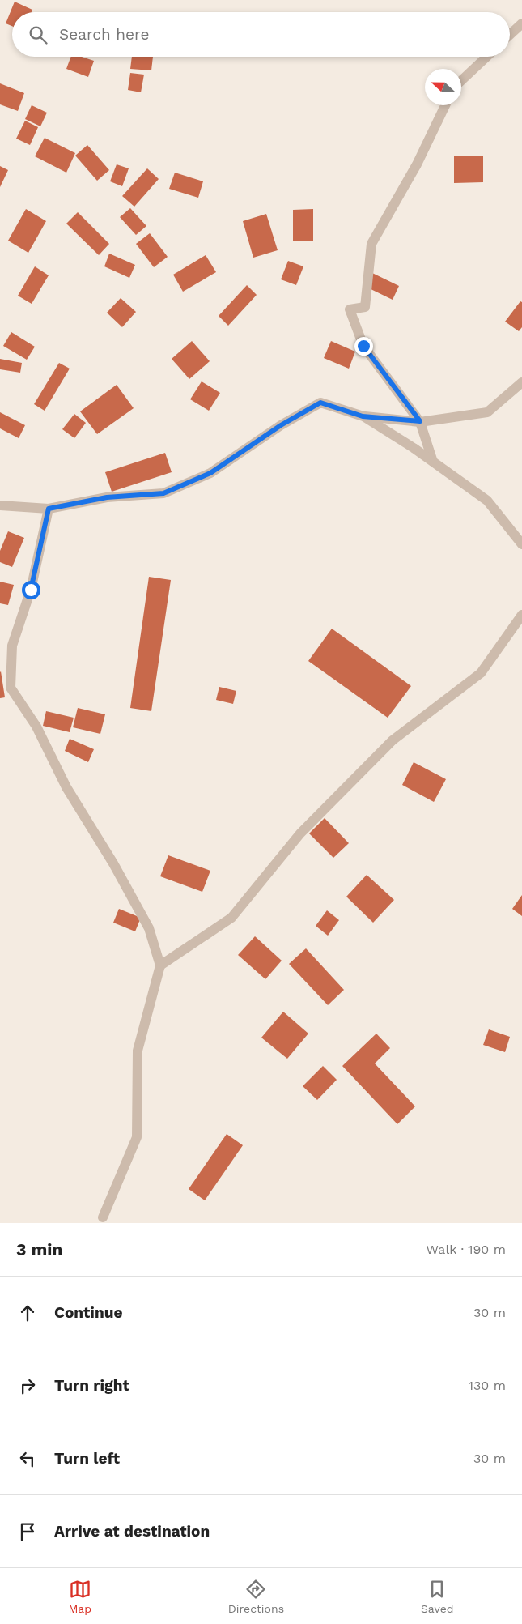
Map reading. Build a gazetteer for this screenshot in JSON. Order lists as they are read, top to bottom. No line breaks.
{"north":"left","page":{"search":"Search here","heading":["3 min","Walk · 190 m"],"list":[["Continue","30 m"],["Turn right","130 m"],["Turn left","30 m"],"Arrive at destination"],"nav":["Map","Directions","Saved"]}}
